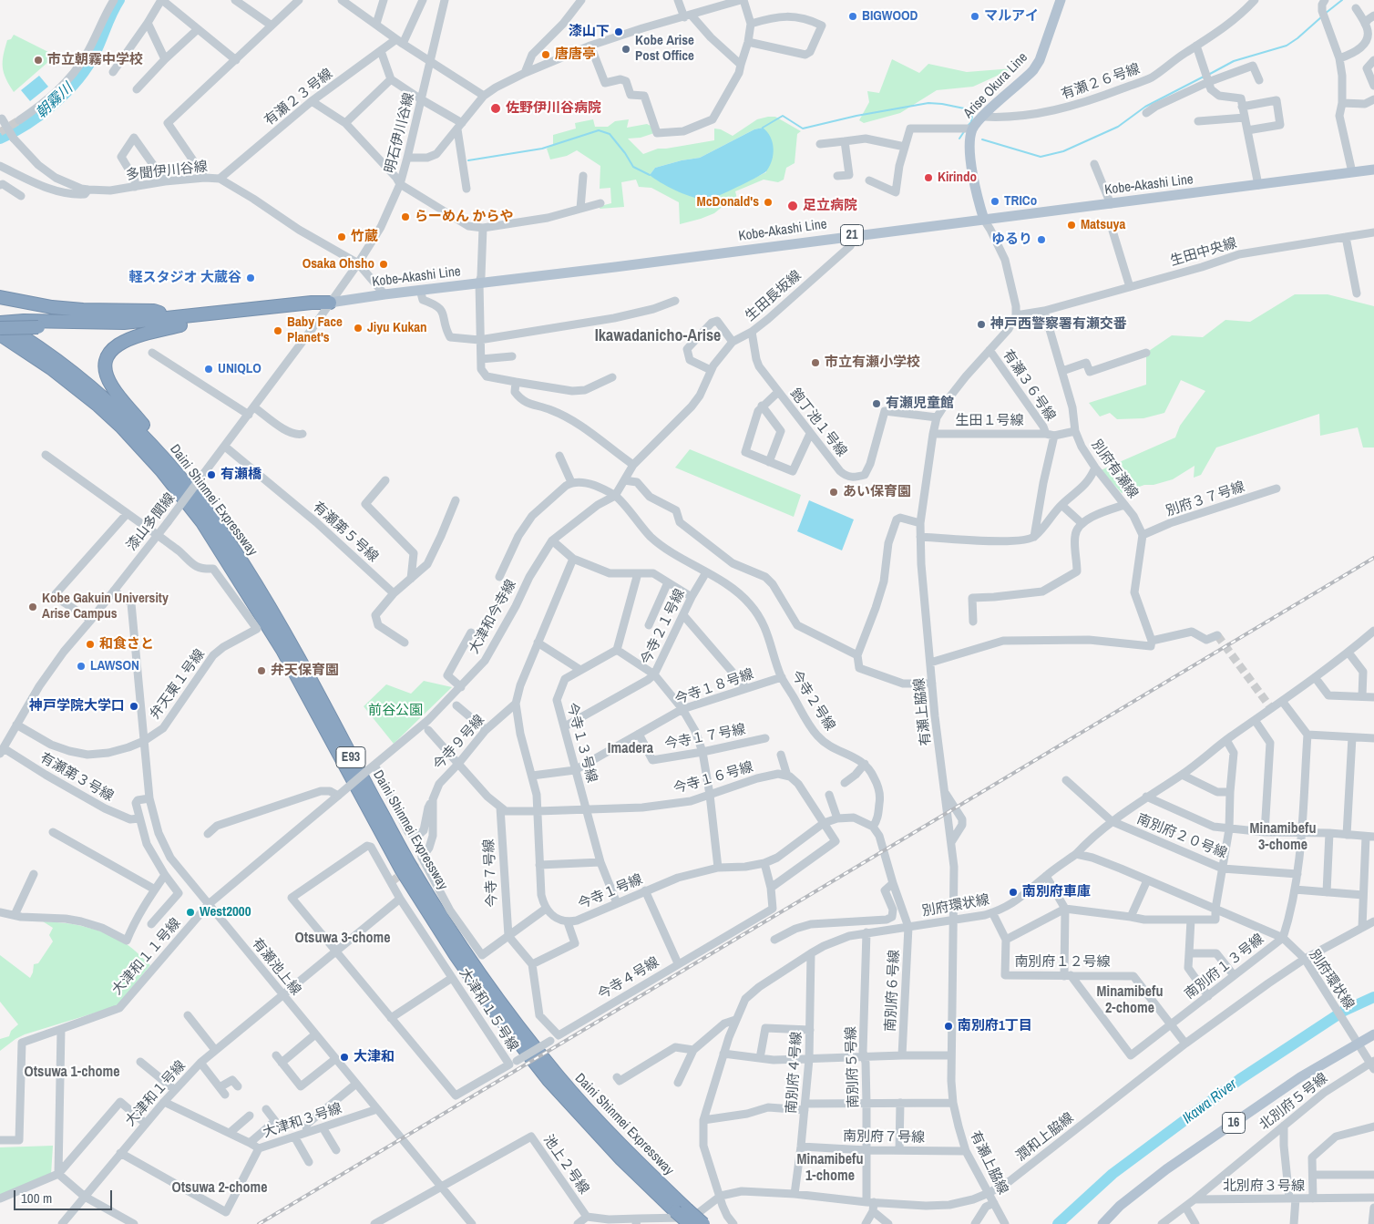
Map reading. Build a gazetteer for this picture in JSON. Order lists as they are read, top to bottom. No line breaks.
{"streets":{"highway":["Daini Shinmei Expressway","E93"],"main road":["Arise Okura Line","Kobe-Akashi Line","21","16"],"street":["有瀬２６号線","有瀬２３号線","明石伊川谷線","多聞伊川谷線","生田中央線","生田長坂線","有瀬３６号線","生田１号線","鉋丁池１号線","別府有瀬線","別府３７号線","漆山多聞線","有瀬第５号線","大津和今寺線","今寺２１号線","弁天東１号線","今寺１８号線","今寺２号線","有瀬上脇線","今寺１７号線","今寺９号線","今寺１３号線","有瀬第３号線","今寺１６号線","南別府２０号線","今寺７号線","今寺１号線","別府環状線","大津和１１号線","南別府１２号線","有瀬池上線","南別府１３号線","今寺４号線","南別府６号線","大津和１５号線","南別府５号線","南別府４号線","大津和１号線","北別府５号線","大津和３号線","南別府７号線","潤和上脇線","池上２号線","北別府３号線"]},"crossings":[["有瀬２６号線","Arise Okura Line"],["Arise Okura Line","Kobe-Akashi Line"],["有瀬２３号線","多聞伊川谷線"],["明石伊川谷線","多聞伊川谷線"],["明石伊川谷線","漆山多聞線"],["多聞伊川谷線","Kobe-Akashi Line"],["多聞伊川谷線","漆山多聞線"],["Kobe-Akashi Line","生田長坂線"],["Kobe-Akashi Line","漆山多聞線"],["生田中央線","別府有瀬線"],["生田中央線","有瀬上脇線"],["生田長坂線","鉋丁池１号線"],["有瀬３６号線","生田１号線"],["有瀬３６号線","別府有瀬線"],["有瀬３６号線","有瀬上脇線"],["生田１号線","有瀬上脇線"],["鉋丁池１号線","有瀬上脇線"],["別府有瀬線","別府３７号線"],["Daini Shinmei Expressway","潤和上脇線"],["漆山多聞線","有瀬第５号線"],["漆山多聞線","弁天東１号線"],["漆山多聞線","有瀬第３号線"],["漆山多聞線","有瀬池上線"],["大津和今寺線","今寺２号線"],["大津和今寺線","大津和１１号線"],["大津和今寺線","有瀬池上線"],["今寺２１号線","今寺２号線"],["今寺２１号線","今寺１３号線"],["弁天東１号線","有瀬池上線"],["今寺１８号線","今寺２号線"],["今寺１８号線","今寺１７号線"],["今寺１８号線","今寺１３号線"],["今寺２号線","今寺１号線"],["有瀬上脇線","別府環状線"],["有瀬上脇線","南別府７号線"],["有瀬上脇線","潤和上脇線"],["今寺９号線","今寺７号線"],["今寺１３号線","今寺１６号線"],["今寺１３号線","今寺１号線"],["今寺１６号線","今寺７号線"],["今寺１号線","今寺４号線"],["別府環状線","南別府１３号線"],["別府環状線","南別府６号線"],["別府環状線","南別府５号線"],["別府環状線","南別府４号線"],["別府環状線","北別府５号線"],["別府環状線","16"],["別府環状線","潤和上脇線"],["大津和１１号線","有瀬池上線"],["南別府１２号線","南別府１３号線"],["南別府１２号線","潤和上脇線"],["有瀬池上線","大津和１号線"],["有瀬池上線","大津和３号線"],["有瀬池上線","池上２号線"],["今寺４号線","大津和１５号線"],["南別府５号線","南別府７号線"],["南別府５号線","潤和上脇線"],["南別府４号線","南別府７号線"],["南別府４号線","潤和上脇線"],["大津和１号線","大津和３号線"],["北別府５号線","北別府３号線"]],"districts":["Ikawadanicho-Arise","Imadera","Minamibefu 3-chome","Otsuwa 3-chome","Minamibefu 2-chome","Otsuwa 1-chome","Minamibefu 1-chome","Otsuwa 2-chome"],"water":["朝霧川","Ikawa River"],"parks":["前谷公園"],"places":["BIGWOOD","マルアイ","漆山下","Kobe Arise Post Office","唐唐亭","市立朝霧中学校","佐野伊川谷病院","Kirindo","TRICo","McDonald's","足立病院","らーめん からや","Matsuya","竹蔵","ゆるり","Osaka Ohsho","軽スタジオ 大蔵谷","神戸西警察署有瀬交番","Jiyu Kukan","Baby Face Planet's","市立有瀬小学校","UNIQLO","有瀬児童館","有瀬橋","あい保育園","Kobe Gakuin University Arise Campus","和食さと","LAWSON","弁天保育園","神戸学院大学口","南別府車庫","West2000","南別府1丁目","大津和"],"scale_bar":"100 m"}
